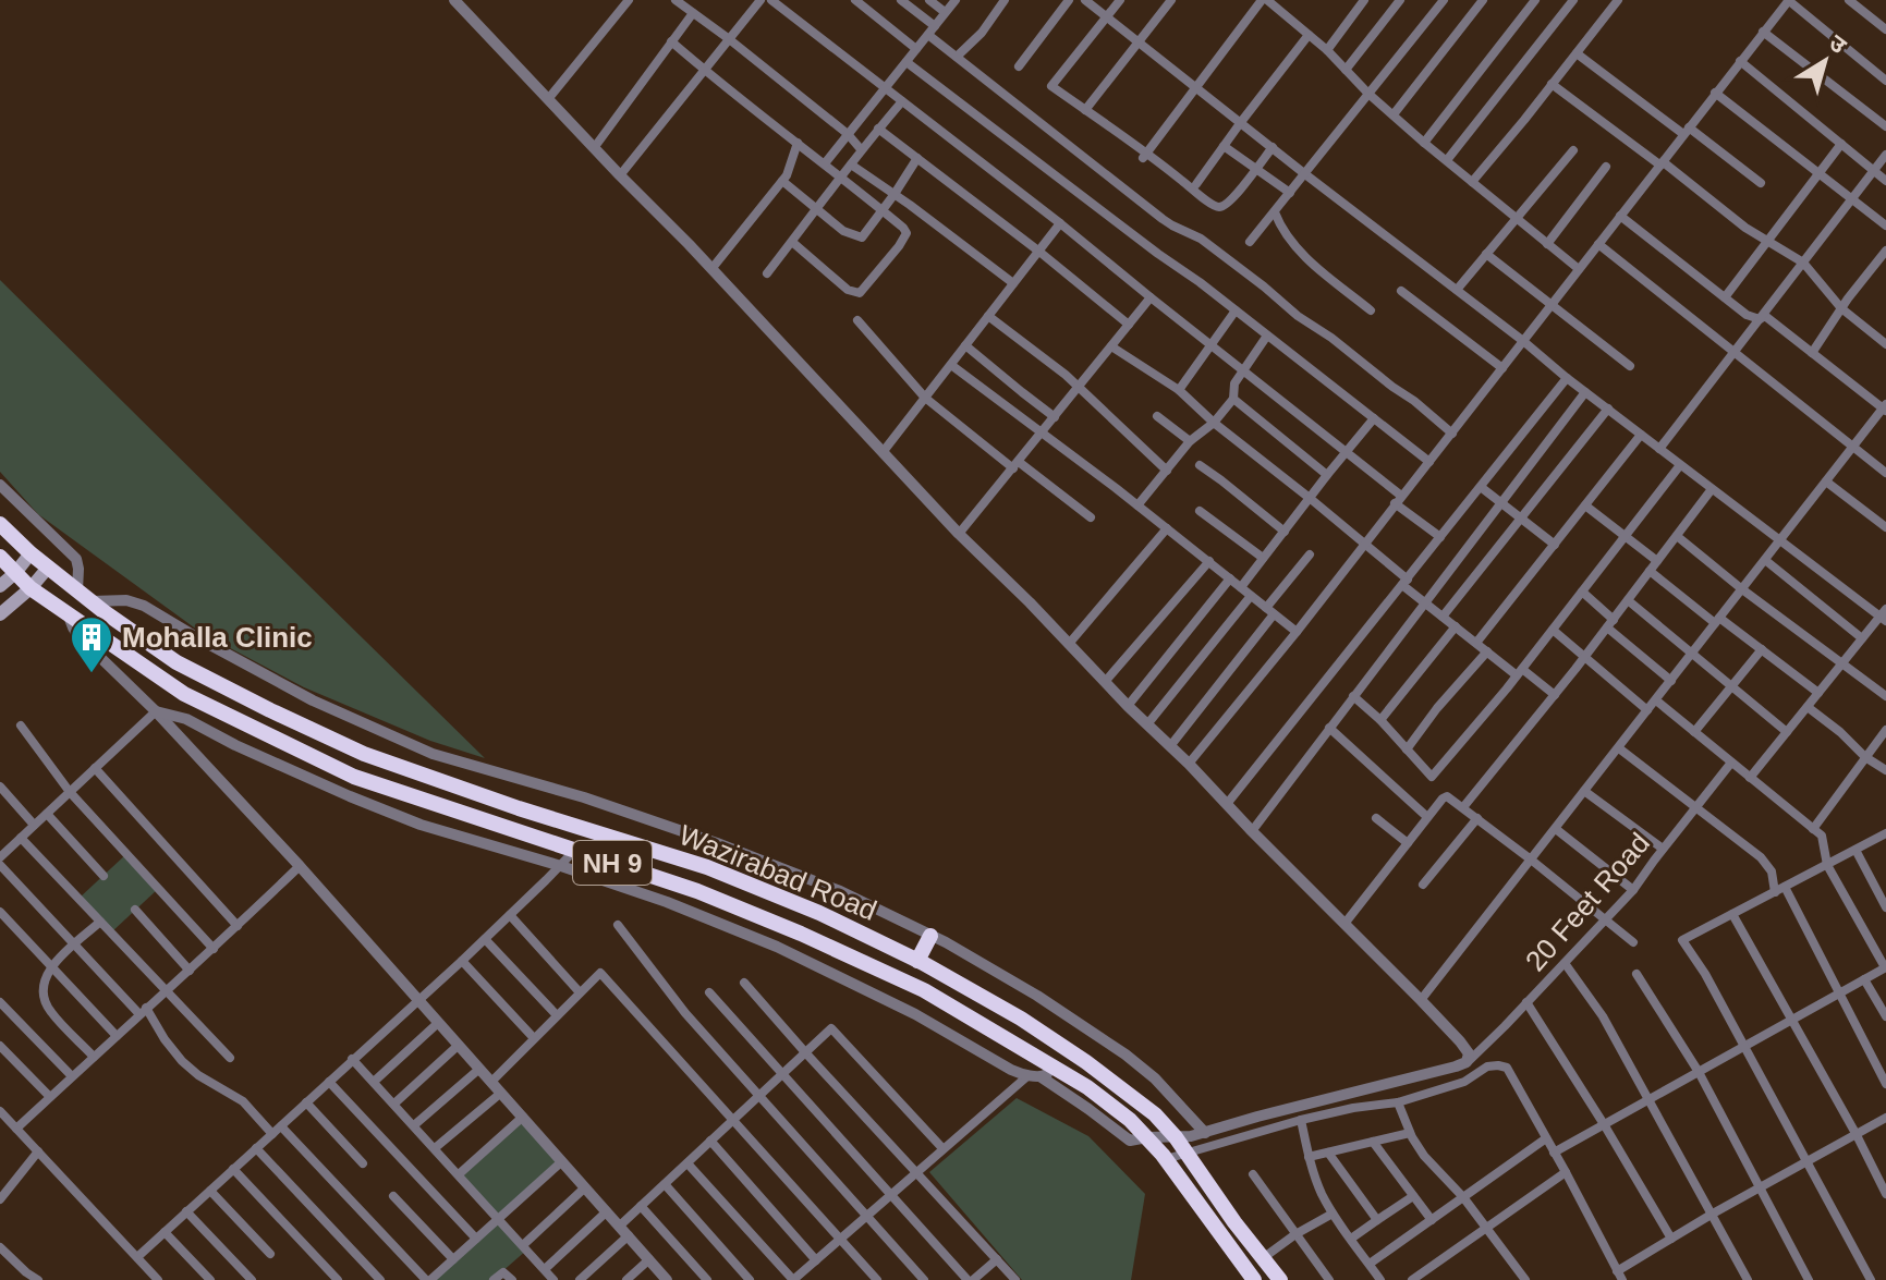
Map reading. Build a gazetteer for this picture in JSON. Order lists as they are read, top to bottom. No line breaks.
{"streets":{"highway":["NH 9","Wazirabad Road"],"street":["20 Feet Road"]},"places":{"building":["Mohalla Clinic"]},"north":"top right"}
